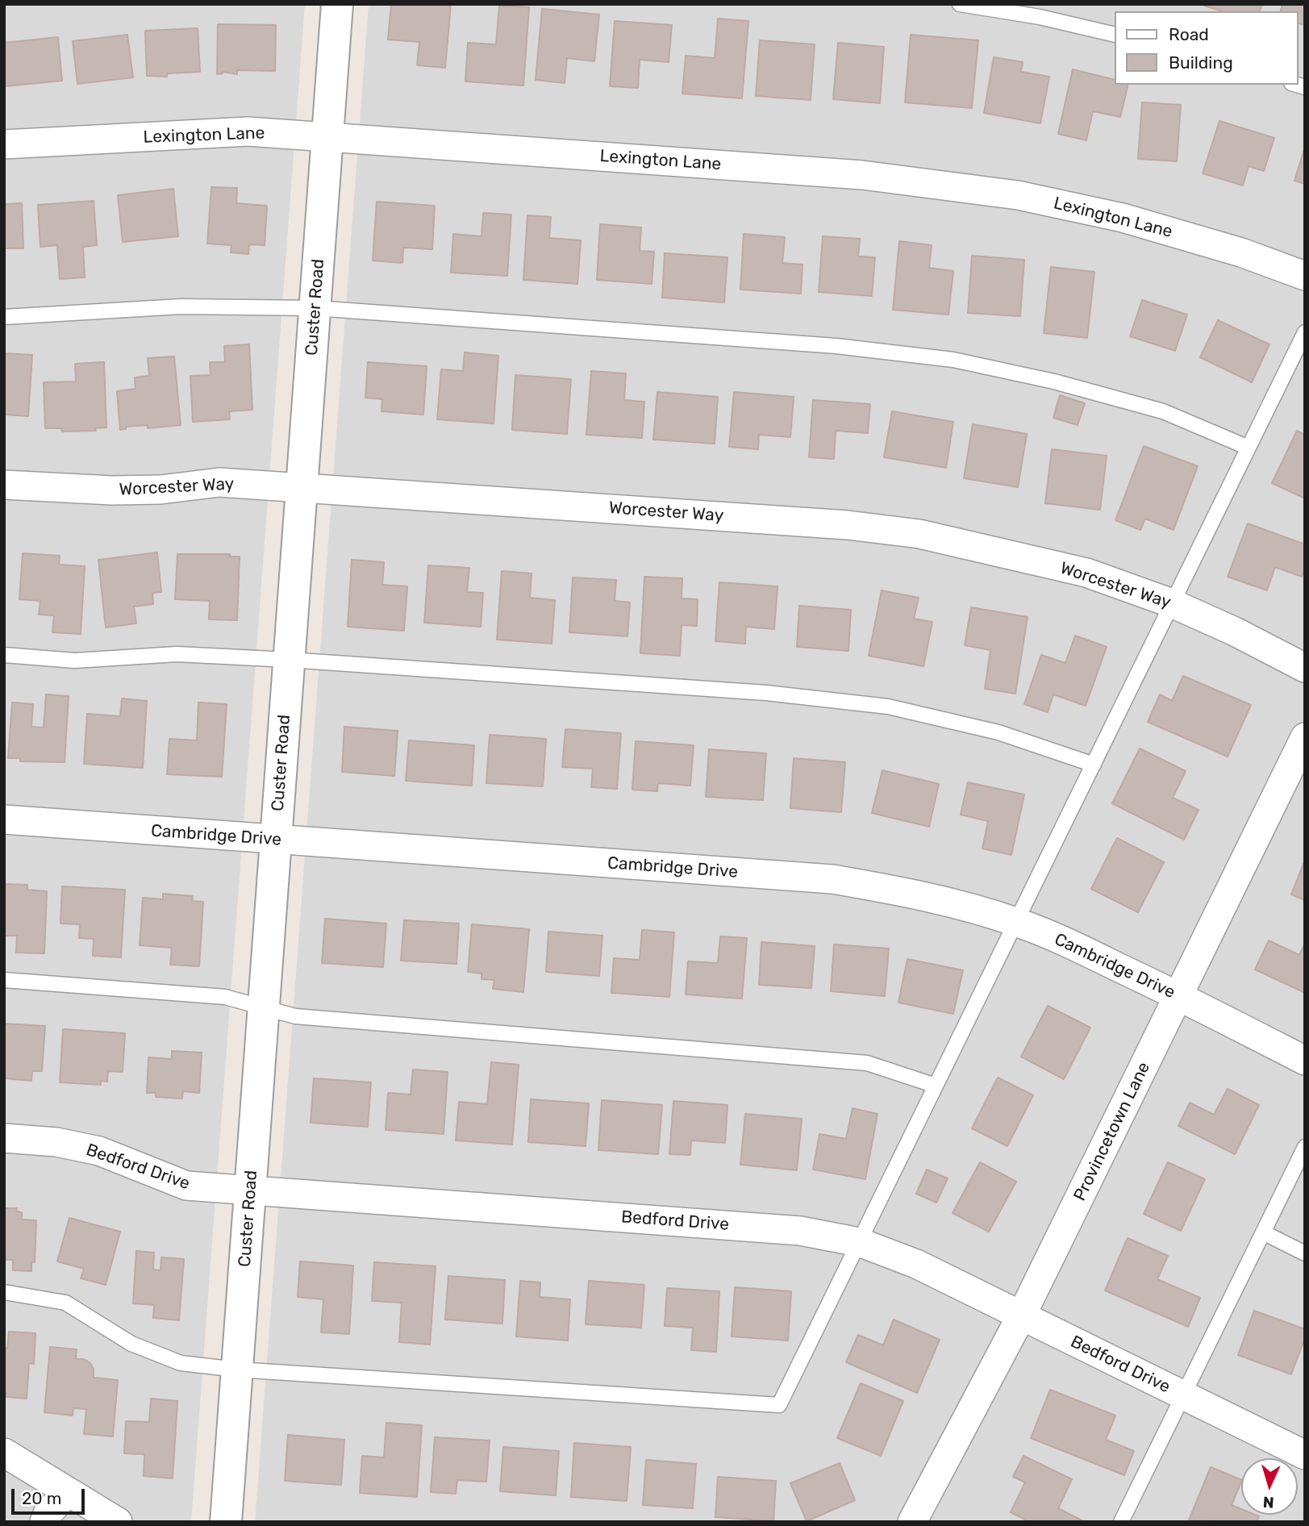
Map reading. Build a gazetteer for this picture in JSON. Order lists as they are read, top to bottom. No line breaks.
{"streets":{"street":["Lexington Lane","Custer Road","Worcester Way","Cambridge Drive","Provincetown Lane","Bedford Drive"]},"crossings":[["Lexington Lane","Custer Road"],["Custer Road","Worcester Way"],["Custer Road","Cambridge Drive"],["Custer Road","Bedford Drive"],["Cambridge Drive","Provincetown Lane"],["Provincetown Lane","Bedford Drive"]],"legend":["Road","Building"],"scale_bar":"20 m","north":"bottom"}
